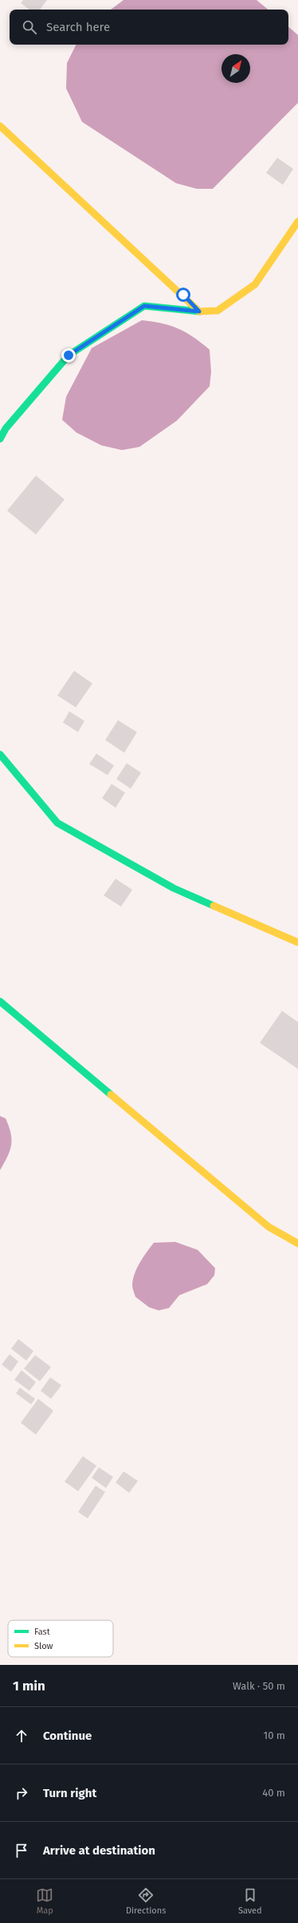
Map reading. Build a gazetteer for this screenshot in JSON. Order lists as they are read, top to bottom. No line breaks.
{"legend":["Fast","Slow"],"north":"top right","page":{"search":"Search here","heading":["1 min","Walk · 50 m"],"list":[["Continue","10 m"],["Turn right","40 m"],"Arrive at destination"],"nav":["Map","Directions","Saved"]}}
